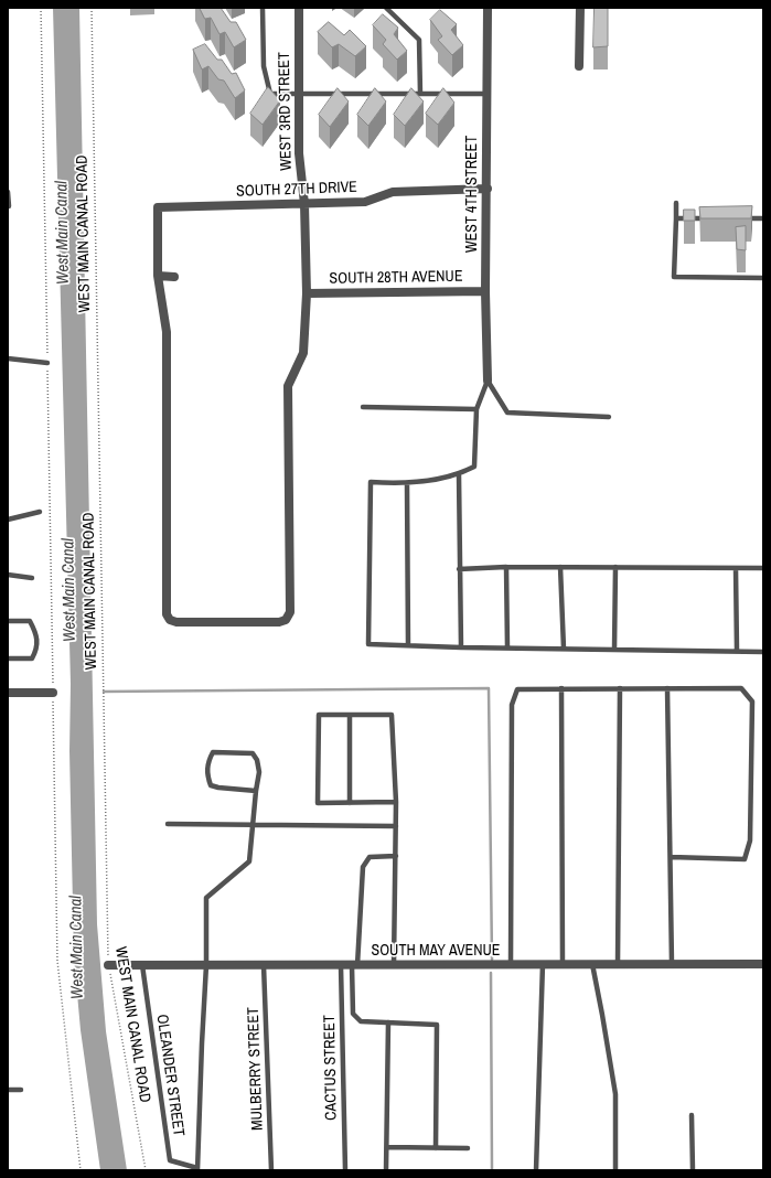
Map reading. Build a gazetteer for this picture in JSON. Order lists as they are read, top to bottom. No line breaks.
{"streets":{"street":["WEST 3RD STREET","SOUTH 27TH DRIVE","WEST 4TH STREET","SOUTH 28TH AVENUE","SOUTH MAY AVENUE"],"lane":["CACTUS STREET","MULBERRY STREET","OLEANDER STREET"],"path":["WEST MAIN CANAL ROAD"]},"crossings":[["WEST 3RD STREET","SOUTH 27TH DRIVE"],["WEST 3RD STREET","SOUTH 28TH AVENUE"],["SOUTH 27TH DRIVE","WEST 4TH STREET"],["WEST 4TH STREET","SOUTH 28TH AVENUE"],["WEST MAIN CANAL ROAD","SOUTH MAY AVENUE"],["SOUTH MAY AVENUE","CACTUS STREET"],["SOUTH MAY AVENUE","MULBERRY STREET"],["SOUTH MAY AVENUE","OLEANDER STREET"]],"water":["West Main Canal"]}
